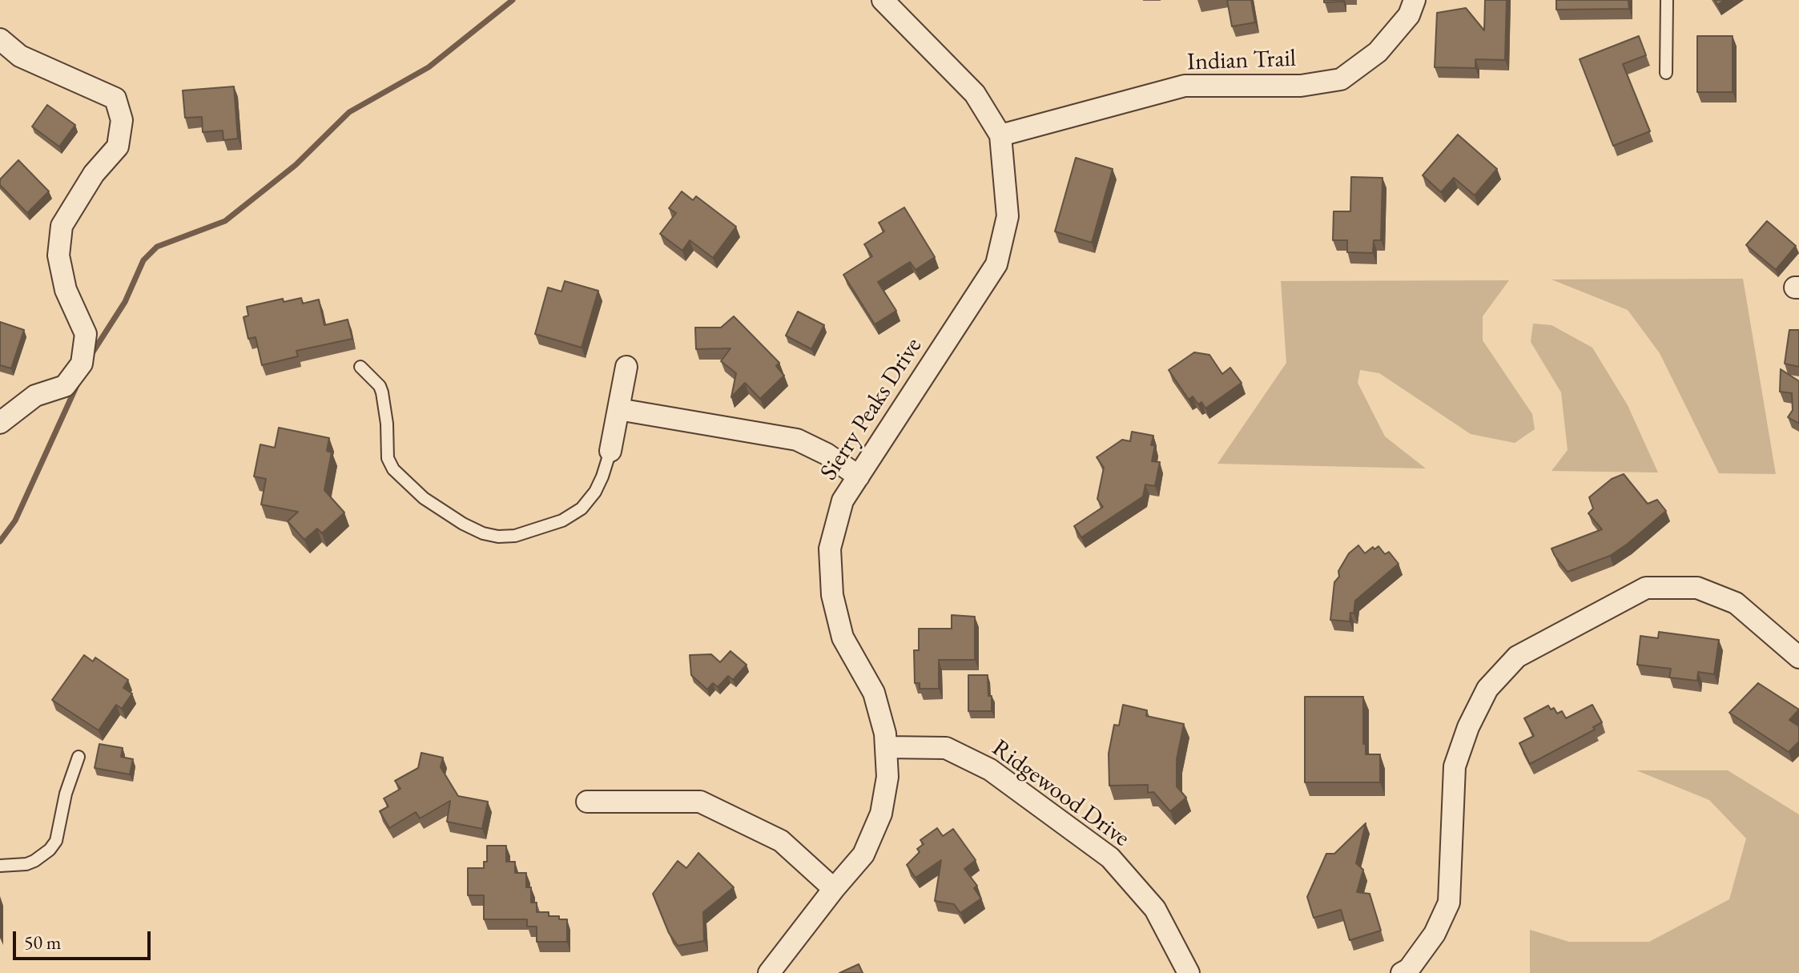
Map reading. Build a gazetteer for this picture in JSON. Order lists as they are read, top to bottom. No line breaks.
{"streets":{"street":["Indian Trail","Sierry Peaks Drive","Ridgewood Drive"]},"crossings":[["Indian Trail","Sierry Peaks Drive"],["Sierry Peaks Drive","Ridgewood Drive"]],"scale_bar":"50 m"}
